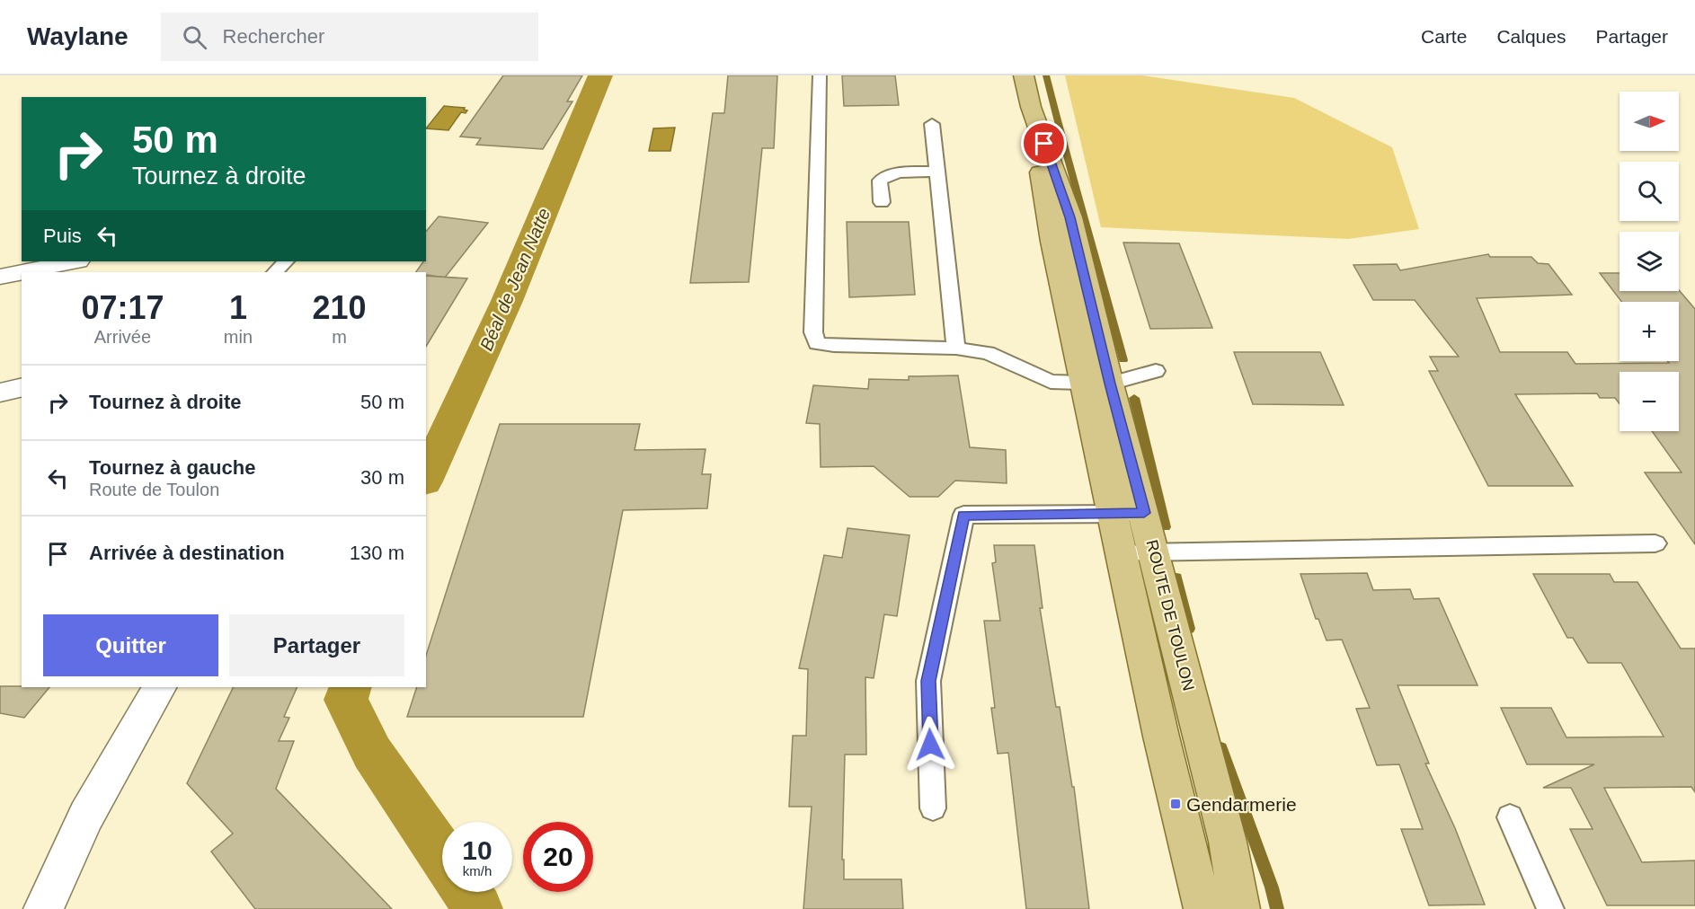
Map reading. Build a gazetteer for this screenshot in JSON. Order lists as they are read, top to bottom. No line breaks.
{"streets":{"main road":["ROUTE DE TOULON"]},"water":["Béal de Jean Natte"],"places":{"transit":["Gendarmerie"]},"north":"right","page":{"header":"Waylane","search":"Rechercher","nav":["Carte","Calques","Partager"],"map_buttons":["+","−"],"turn":["50 m","Tournez à droite"],"then":"Puis","eta":["07:17","Arrivée","1","min","210","m"],"list":[{"name":"Tournez à droite","value":"50 m"},{"name":"Tournez à gauche","note":"Route de Toulon","value":"30 m"},{"name":"Arrivée à destination","value":"130 m"}],"buttons":["Quitter","Partager"],"speed":"10 km/h","limit":"20"}}
